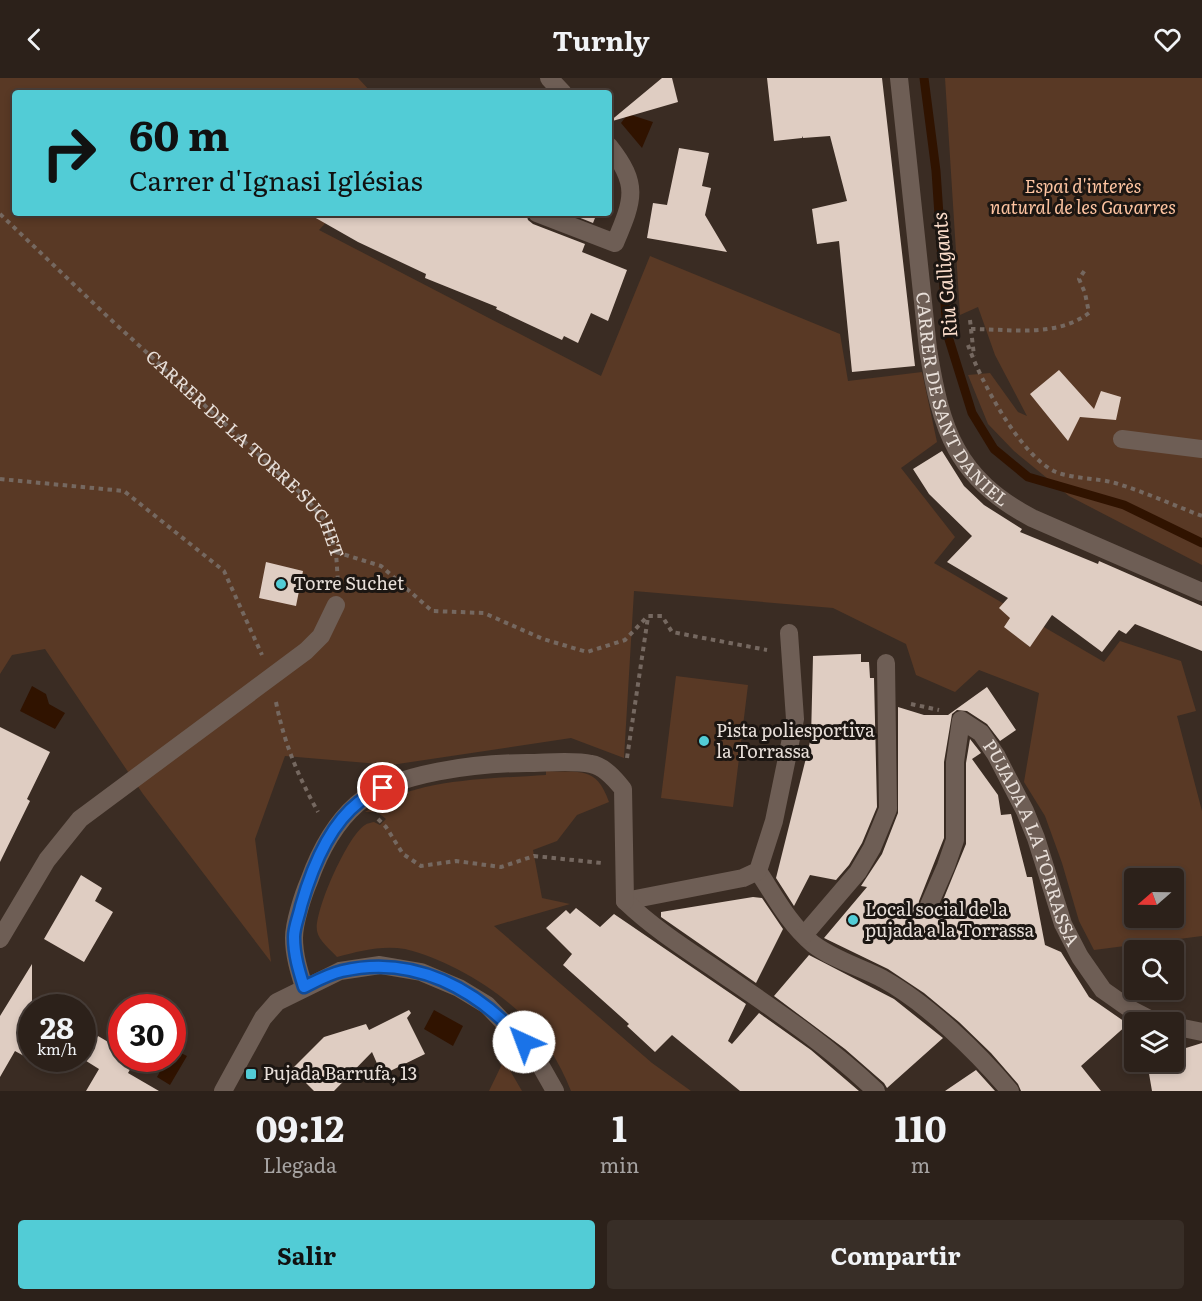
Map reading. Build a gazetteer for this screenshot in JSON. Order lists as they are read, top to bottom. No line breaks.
{"streets":{"street":["CARRER DE SANT DANIEL","PUJADA A LA TORRASSA"],"path":["CARRER DE LA TORRE SUCHET"]},"water":["Riu Galligants"],"parks":["Espai d'interès natural de les Gavarres"],"places":{"other":["Torre Suchet","Pista poliesportiva la Torrassa","Local social de la pujada a la Torrassa"],"transit":["Pujada Barrufa, 13"]},"north":"left","page":{"header":"Turnly","turn":["60 m","Carrer d'Ignasi Iglésias"],"speed":"28 km/h","limit":"30","eta":["09:12","Llegada","1","min","110","m"],"buttons":["Salir","Compartir"]}}
